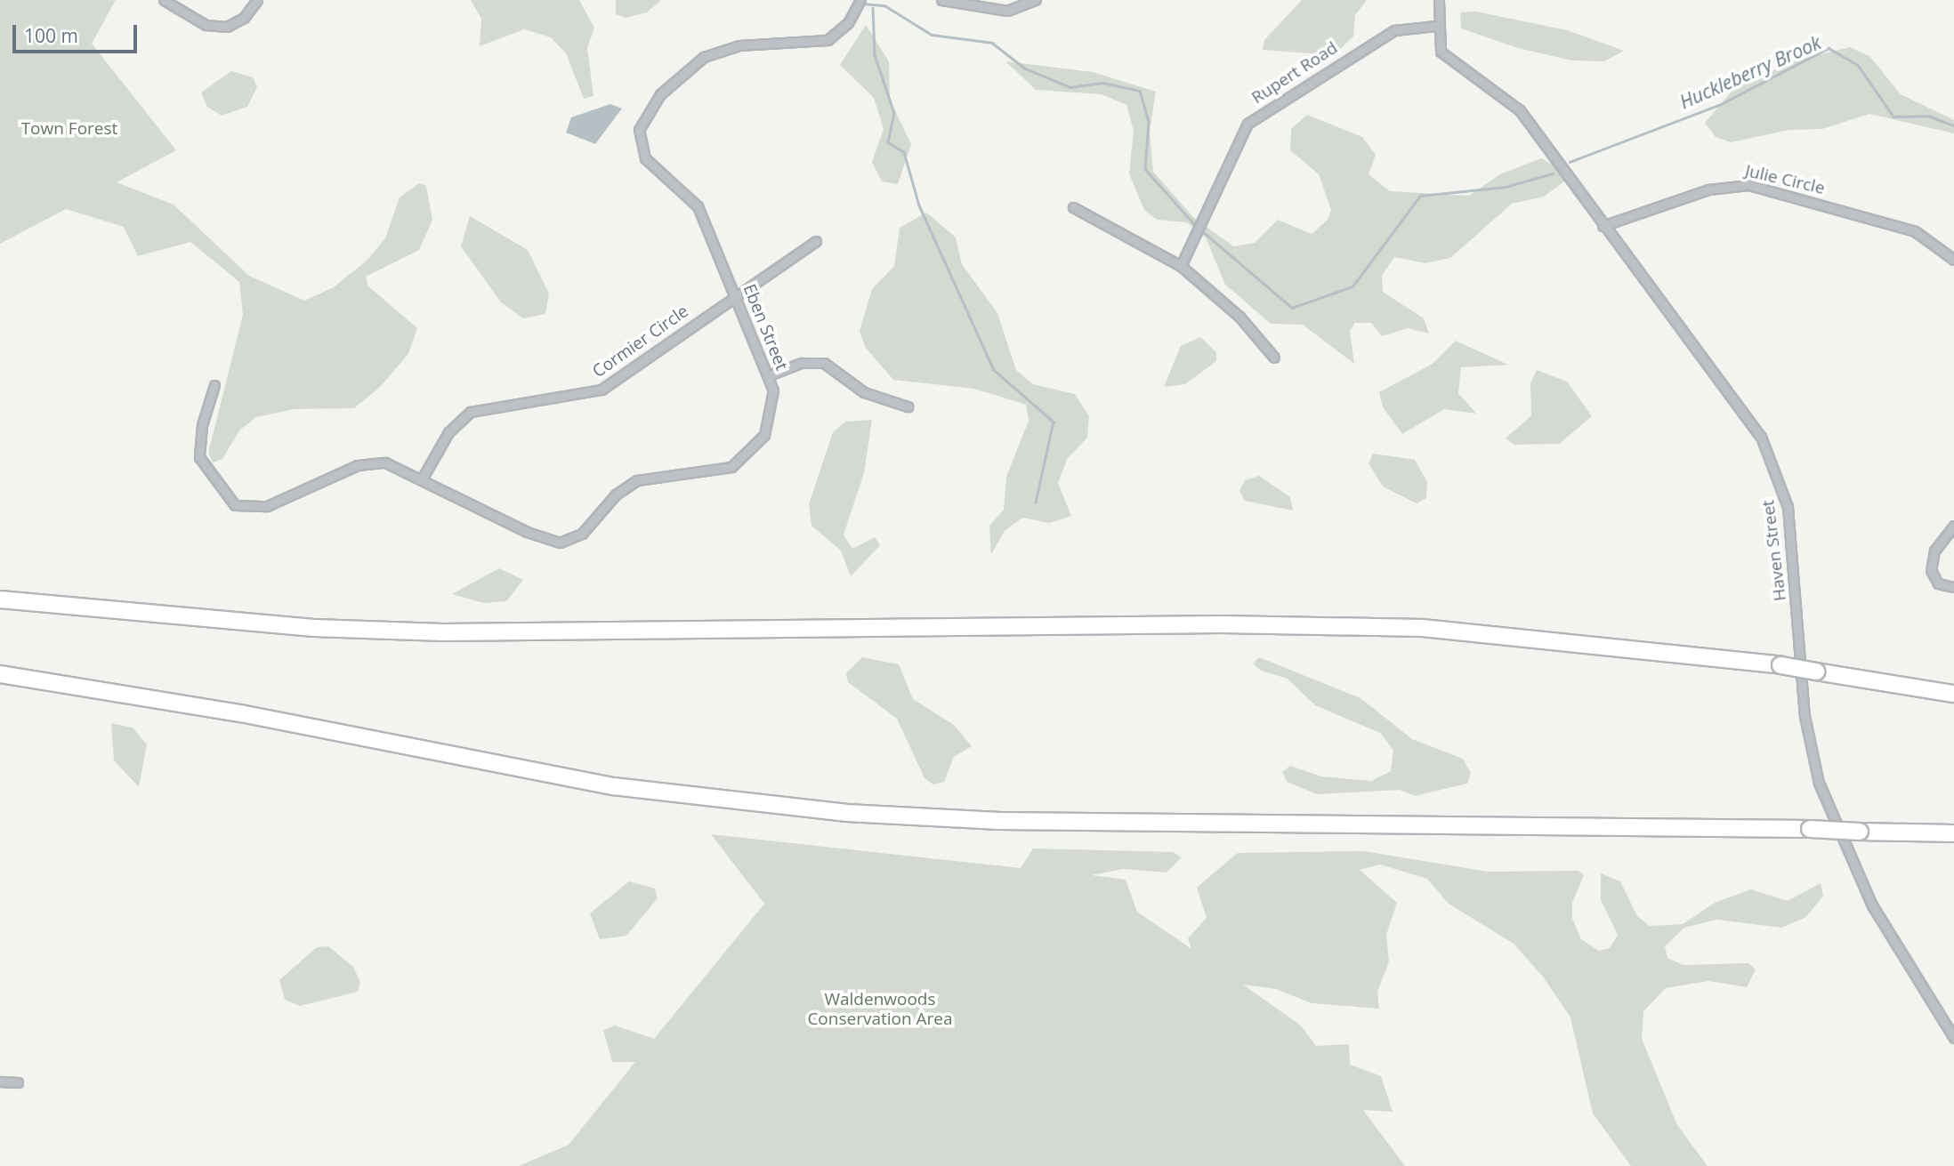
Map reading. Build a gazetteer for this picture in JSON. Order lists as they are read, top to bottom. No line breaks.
{"streets":{"street":["Rupert Road","Julie Circle","Eben Street","Cormier Circle","Haven Street"]},"crossings":[["Rupert Road","Haven Street"],["Julie Circle","Haven Street"],["Eben Street","Cormier Circle"]],"water":["Huckleberry Brook"],"parks":["Town Forest","Waldenwoods Conservation Area"],"scale_bar":"100 m"}
